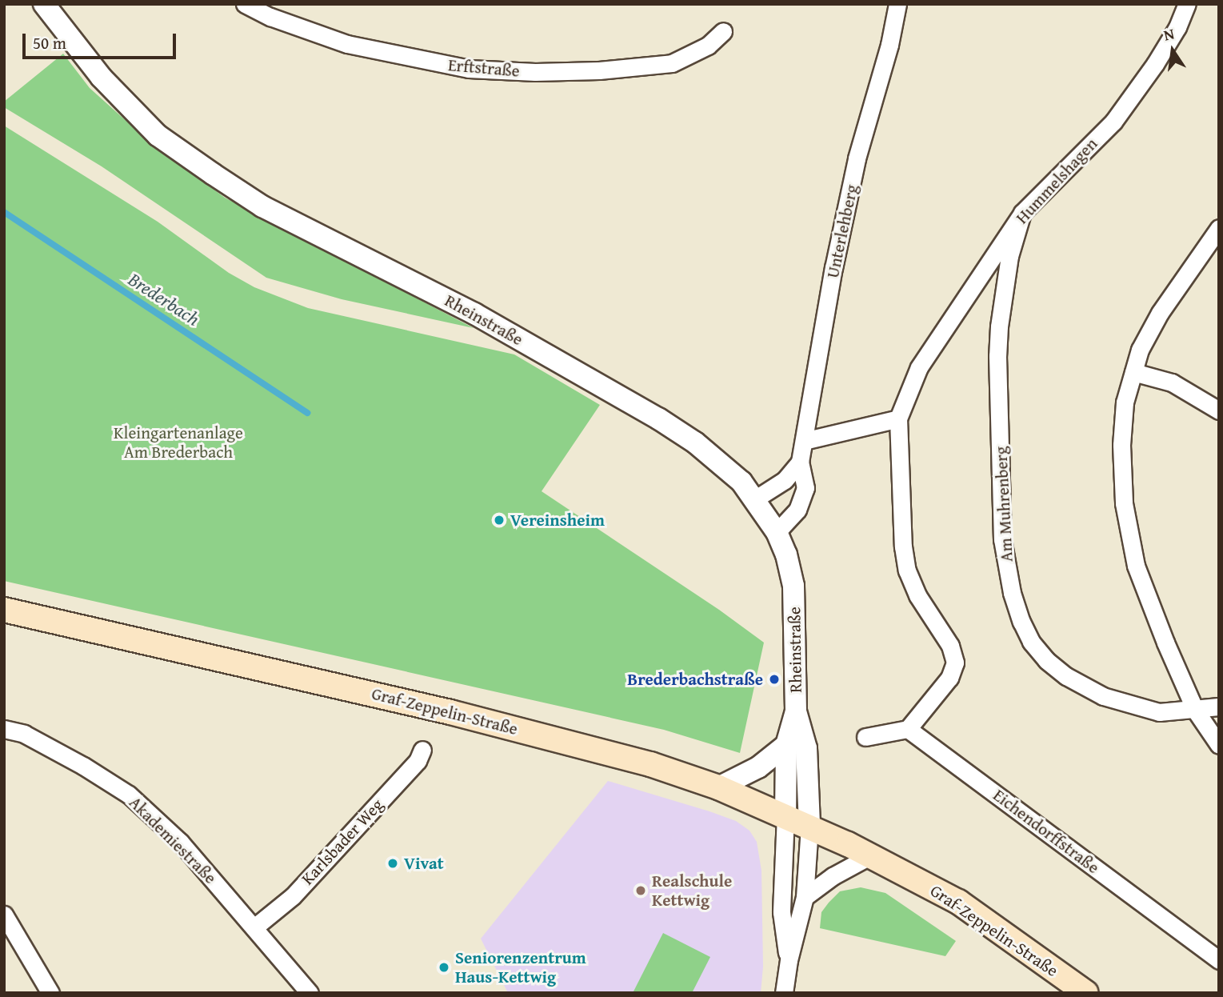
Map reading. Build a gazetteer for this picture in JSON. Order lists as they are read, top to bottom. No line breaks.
{"streets":{"main road":["Graf-Zeppelin-Straße"],"street":["Erftstraße","Hummelshagen","Unterlehberg","Rheinstraße","Am Muhrenberg","Eichendorffstraße","Akademiestraße","Karlsbader Weg"]},"crossings":[["Hummelshagen","Am Muhrenberg"],["Hummelshagen","Eichendorffstraße"],["Unterlehberg","Rheinstraße"],["Rheinstraße","Graf-Zeppelin-Straße"],["Akademiestraße","Karlsbader Weg"]],"water":["Brederbach"],"parks":["Kleingartenanlage Am Brederbach"],"places":["Vereinsheim","Brederbachstraße","Vivat","Realschule Kettwig","Seniorenzentrum Haus-Kettwig"],"scale_bar":"50 m","north":"top"}
